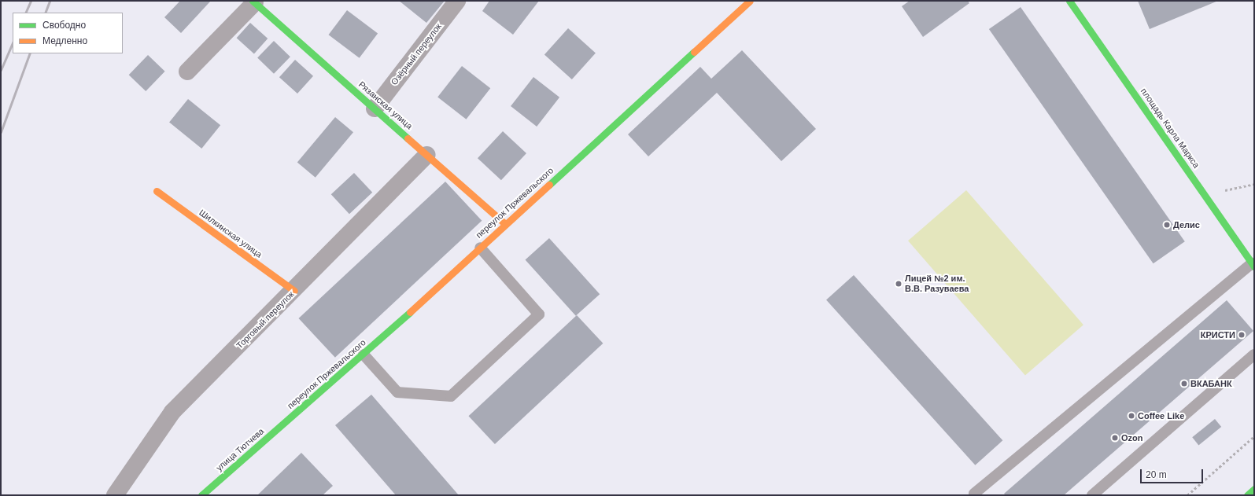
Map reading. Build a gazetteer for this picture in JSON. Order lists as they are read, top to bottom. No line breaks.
{"streets":{"street":["Озёрный переулок","Рязанская улица","площадь Карла Маркса","переулок Пржевальского","Шилкинская улица","Торговый переулок","улица Тютчева"]},"crossings":[["Озёрный переулок","Рязанская улица"],["Рязанская улица","переулок Пржевальского"],["Рязанская улица","Торговый переулок"],["переулок Пржевальского","улица Тютчева"],["Шилкинская улица","Торговый переулок"]],"places":["Делис","Лицей №2 им. В.В. Разуваева","КРИСТИ","ВКАБАНК","Coffee Like","Ozon"],"legend":["Свободно","Медленно"],"scale_bar":"20 m"}
